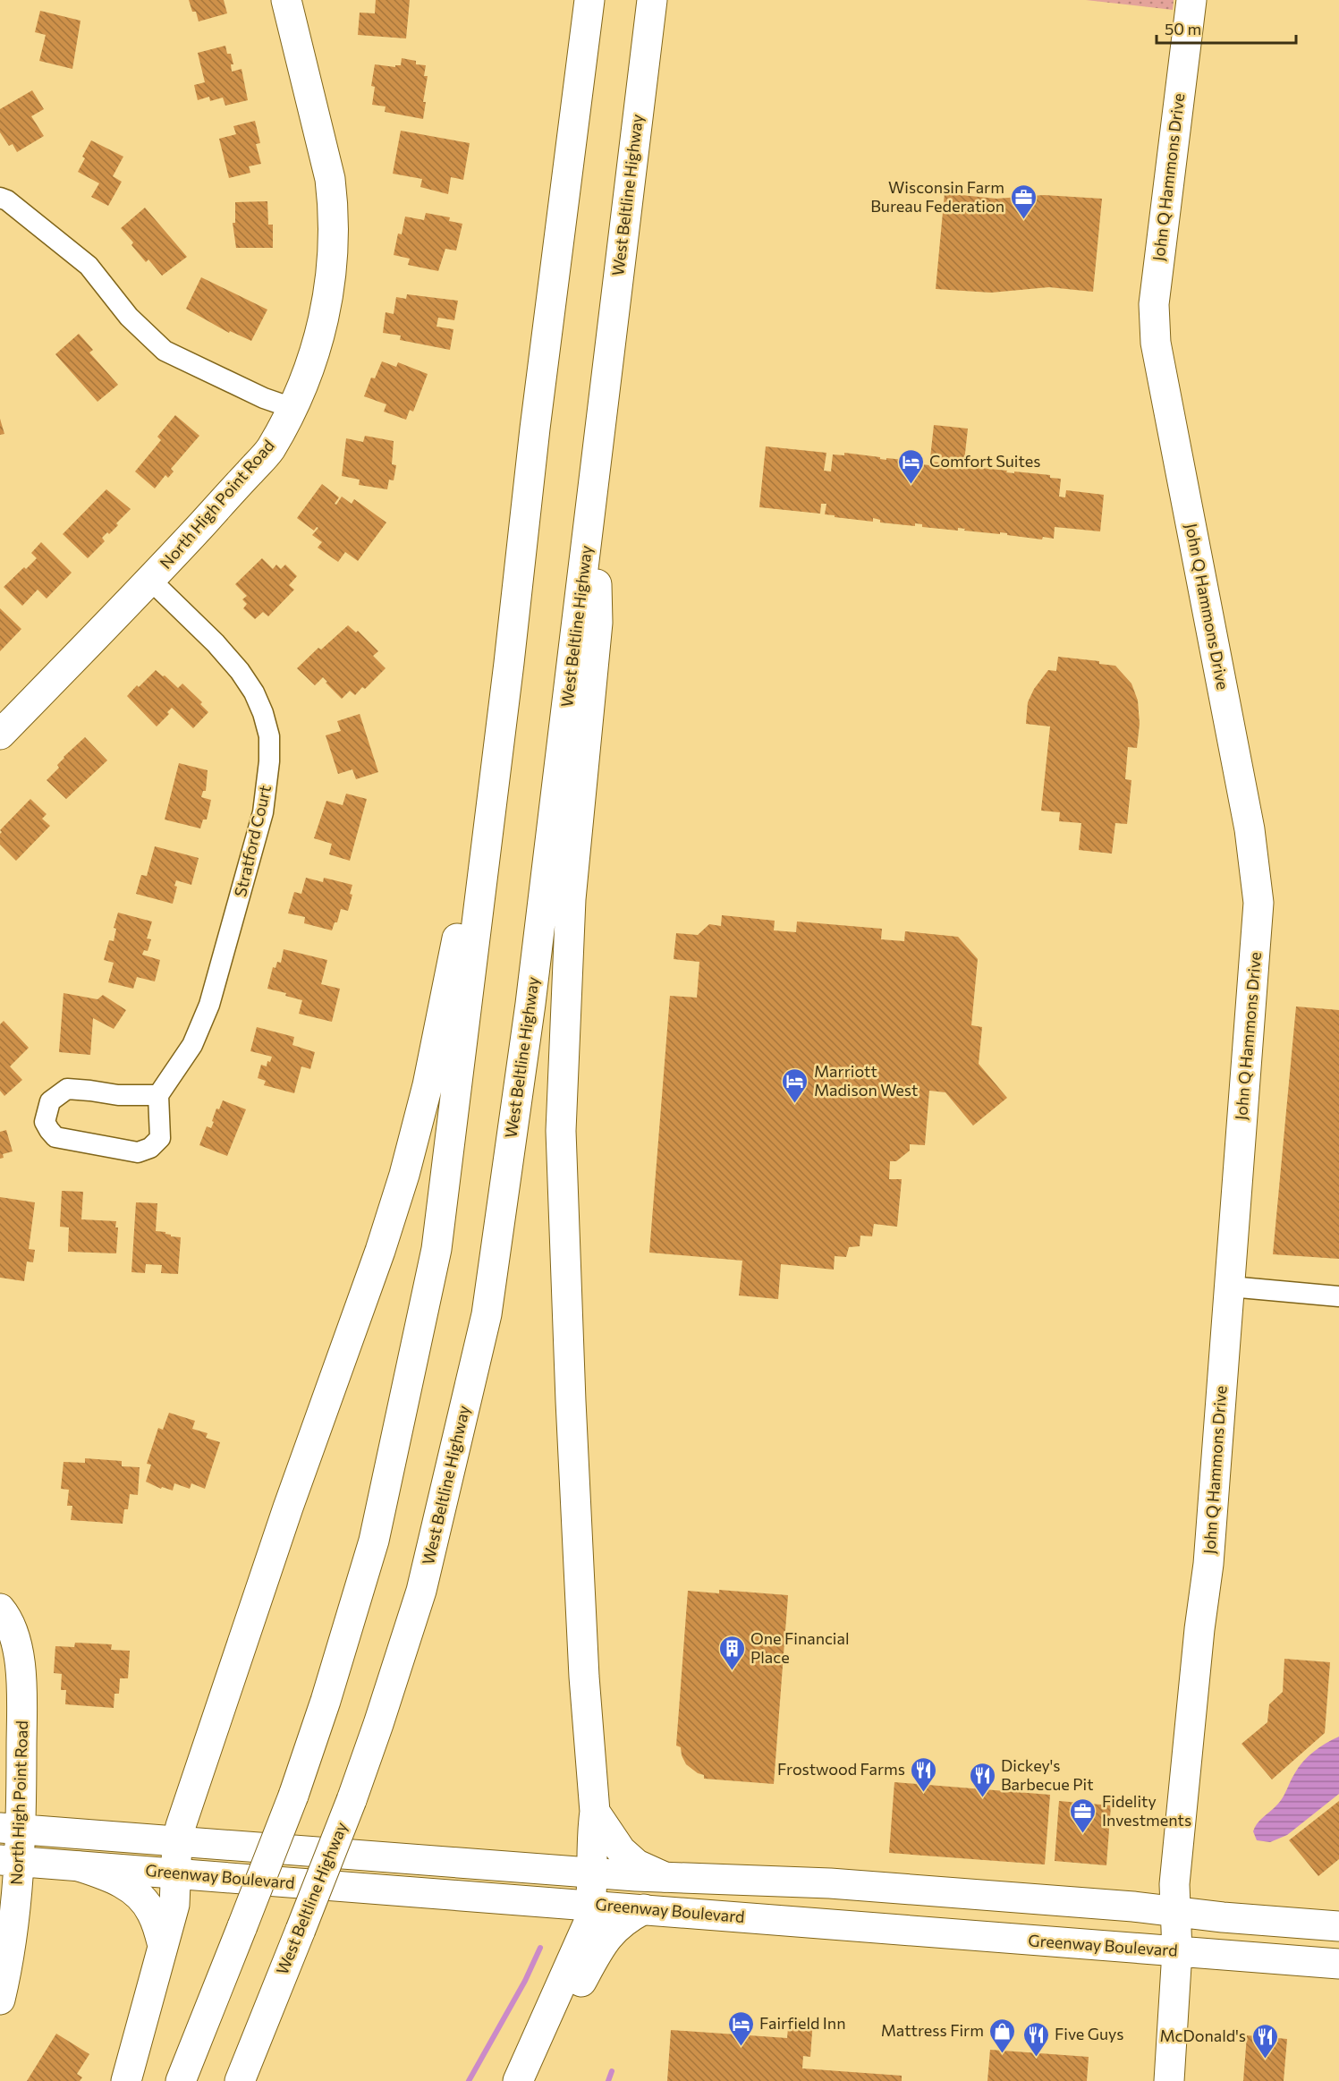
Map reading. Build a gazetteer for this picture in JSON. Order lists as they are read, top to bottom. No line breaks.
{"streets":{"main road":["John Q Hammons Drive","West Beltline Highway","North High Point Road","Greenway Boulevard"],"street":["Stratford Court"]},"crossings":[["John Q Hammons Drive","Greenway Boulevard"],["North High Point Road","Stratford Court"],["North High Point Road","Greenway Boulevard"]],"places":{"office":["Wisconsin Farm Bureau Federation","Fidelity Investments"],"hotel":["Comfort Suites","Marriott Madison West","Fairfield Inn"],"building":["One Financial Place"],"restaurant":["Frostwood Farms","Dickey's Barbecue Pit","Five Guys","McDonald's"],"shop":["Mattress Firm"]},"scale_bar":"50 m"}
